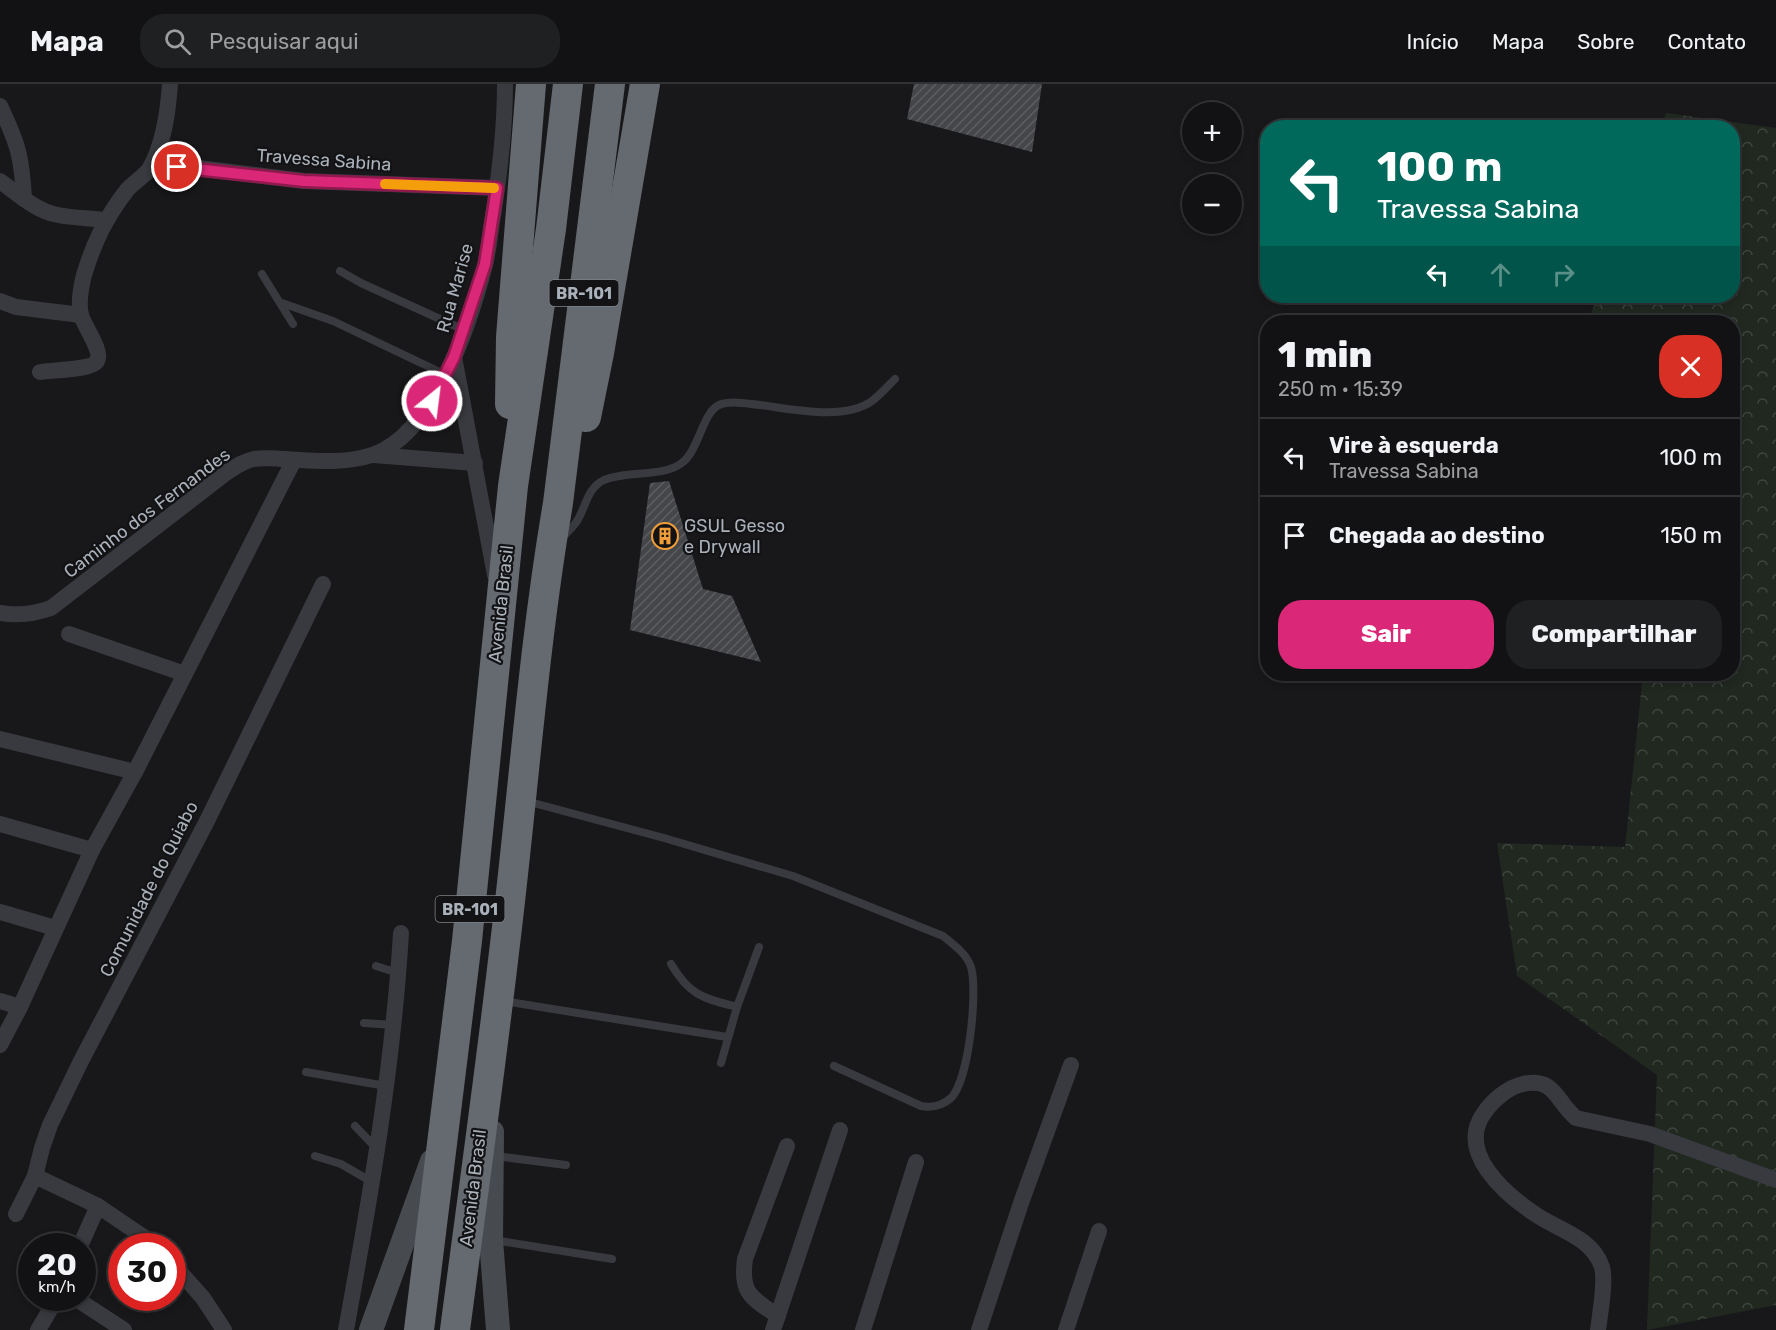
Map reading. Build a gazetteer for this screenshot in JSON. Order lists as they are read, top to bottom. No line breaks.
{"streets":{"highway":["BR-101","Avenida Brasil"],"street":["Travessa Sabina","Rua Marise","Caminho dos Fernandes","Comunidade do Quiabo"]},"crossings":[["Travessa Sabina","Rua Marise"],["Rua Marise","Caminho dos Fernandes"]],"places":{"building":["GSUL Gesso e Drywall"]},"page":{"header":"Mapa","search":"Pesquisar aqui","nav":["Início","Mapa","Sobre","Contato"],"map_buttons":["+","−"],"turn":["100 m","Travessa Sabina"],"heading":["1 min","250 m · 15:39"],"list":[{"name":"Vire à esquerda","note":"Travessa Sabina","value":"100 m"},{"name":"Chegada ao destino","value":"150 m"}],"buttons":["Sair","Compartilhar"],"speed":"20 km/h","limit":"30"}}
